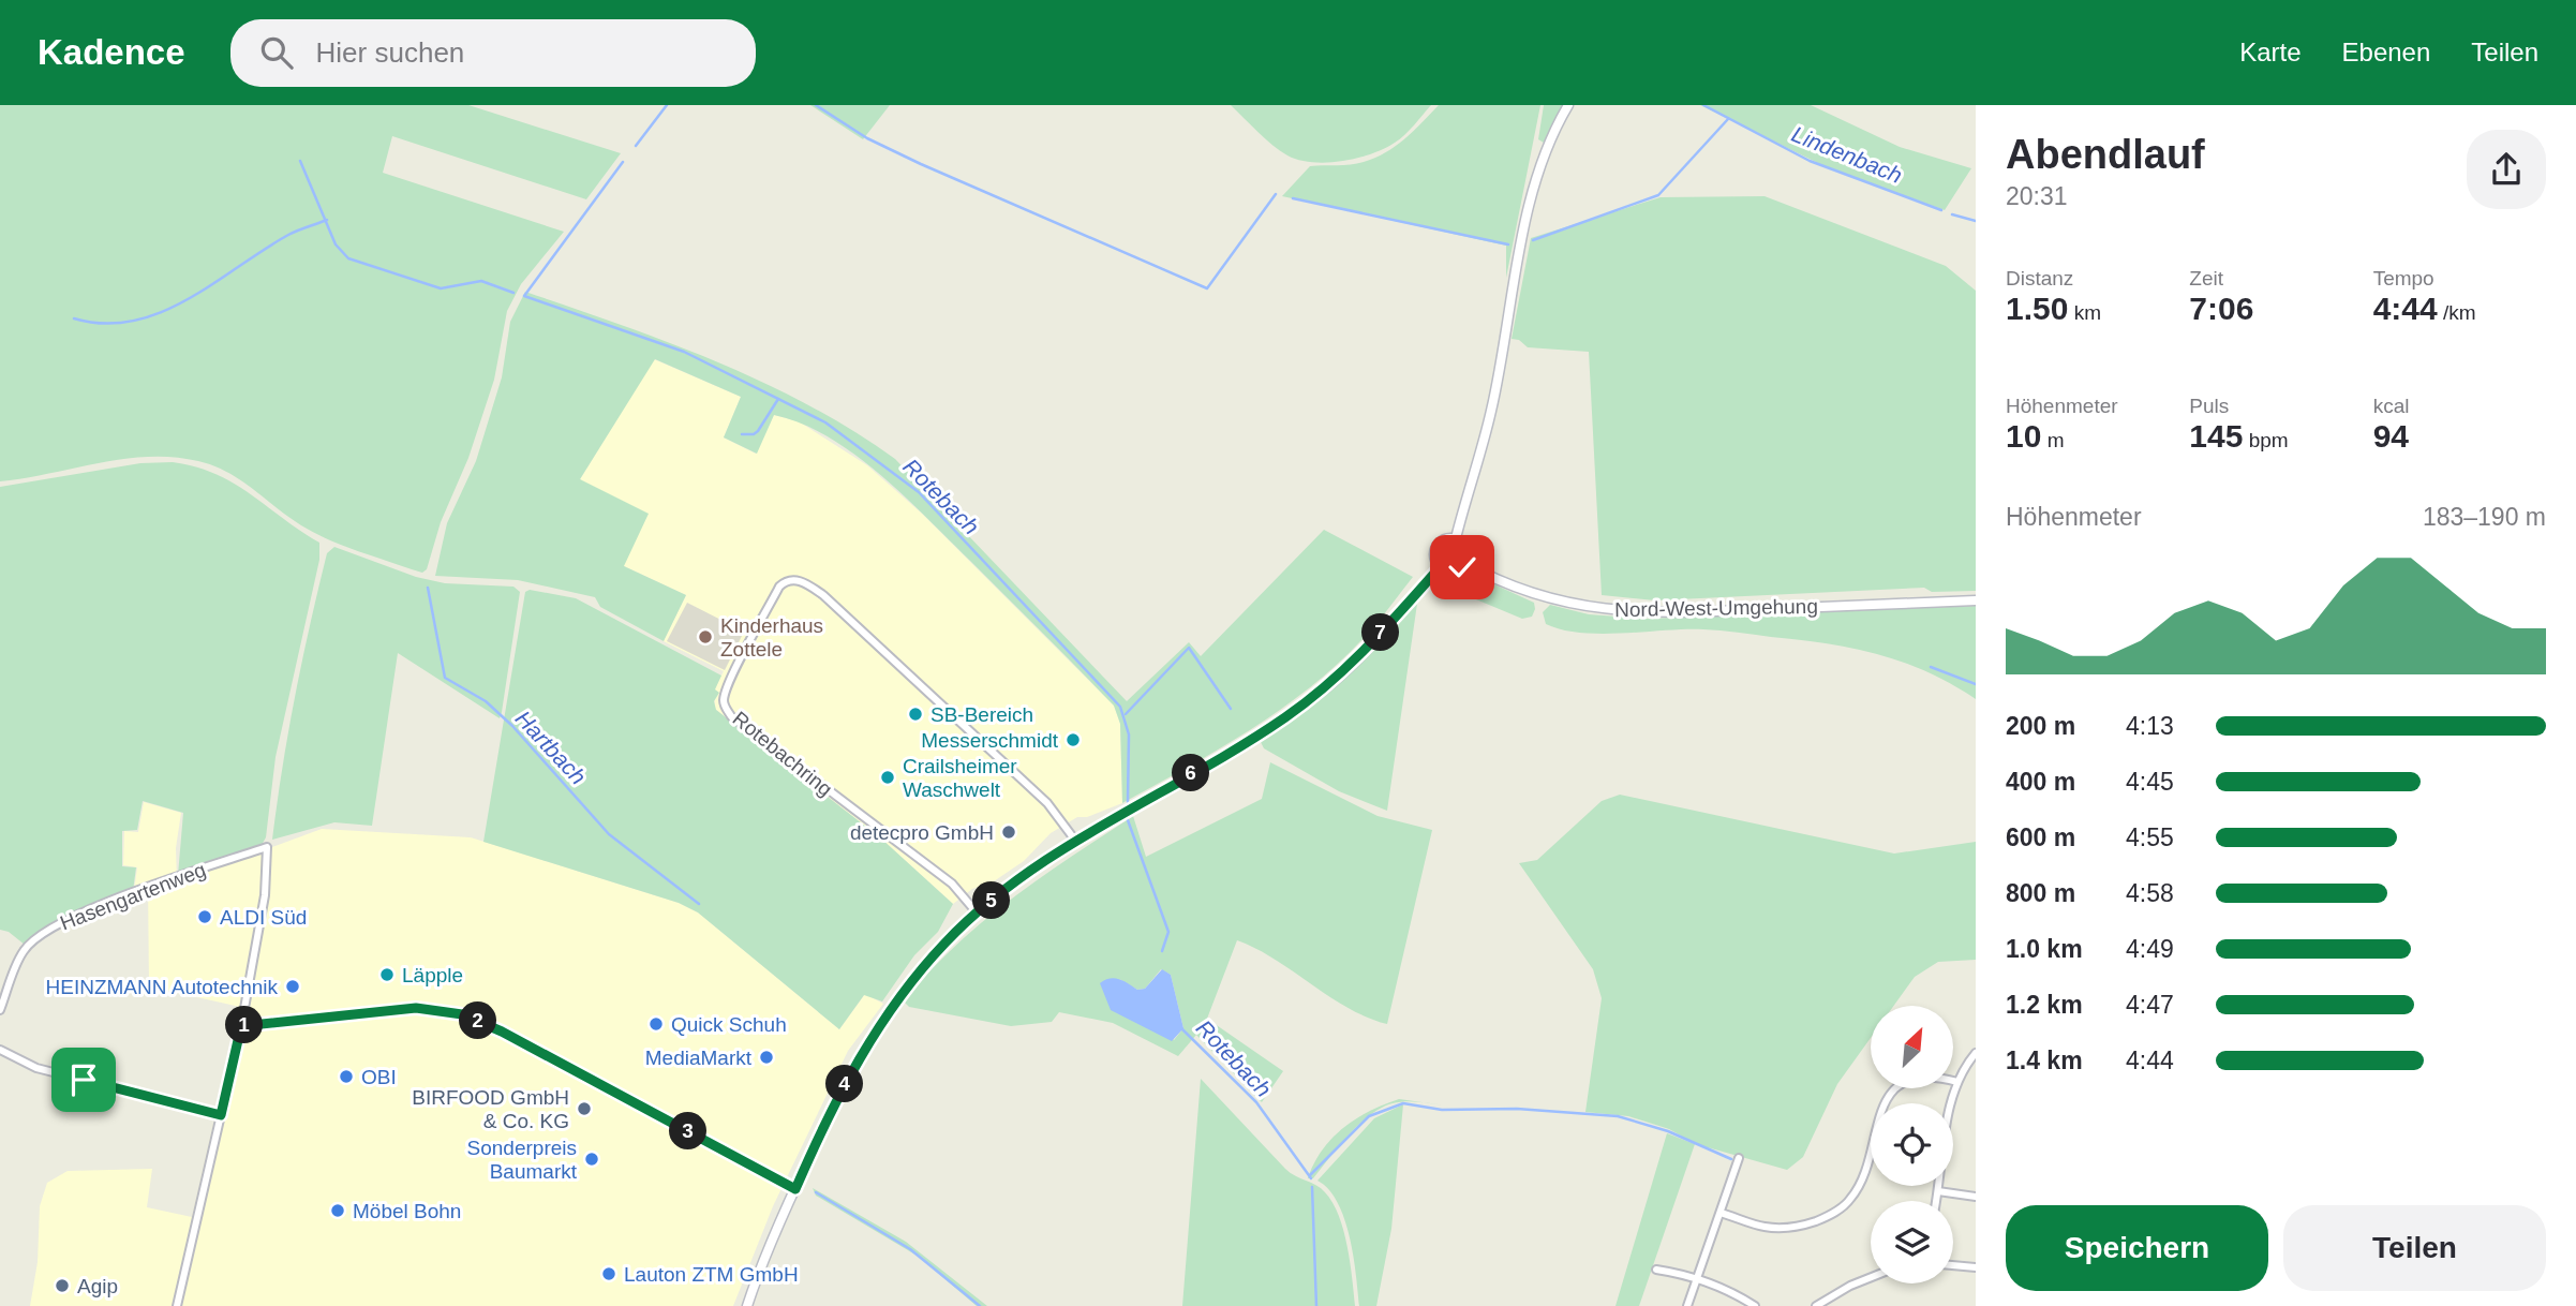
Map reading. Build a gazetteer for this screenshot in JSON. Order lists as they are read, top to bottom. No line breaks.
{"streets":{"main road":["Nord-West-Umgehung"],"street":["Rotebachring","Hasengartenweg"]},"water":["Lindenbach","Rotebach","Hartbach"],"places":["Kinderhaus Zottele","SB-Bereich","Messerschmidt","Crailsheimer Waschwelt","detecpro GmbH","ALDI Süd","Läpple","HEINZMANN Autotechnik","Quick Schuh","MediaMarkt","OBI","BIRFOOD GmbH & Co. KG","Sonderpreis Baumarkt","Möbel Bohn","Lauton ZTM GmbH","Agip"],"north":"top right","page":{"header":"Kadence","search":"Hier suchen","nav":["Karte","Ebenen","Teilen"],"heading":["Abendlauf","20:31"],"stats":[["Distanz","1.50 km"],["Zeit","7:06"],["Tempo","4:44 /km"],["Höhenmeter","10 m"],["Puls","145 bpm"],["kcal","94"]],"chart":["Höhenmeter","183–190 m"],"pins":["7","6","5","2","1","4","3"],"list":[{"name":"200 m","note":"4:13"},{"name":"400 m","note":"4:45"},{"name":"600 m","note":"4:55"},{"name":"800 m","note":"4:58"},{"name":"1.0 km","note":"4:49"},{"name":"1.2 km","note":"4:47"},{"name":"1.4 km","note":"4:44"}],"buttons":["Speichern","Teilen"]}}
